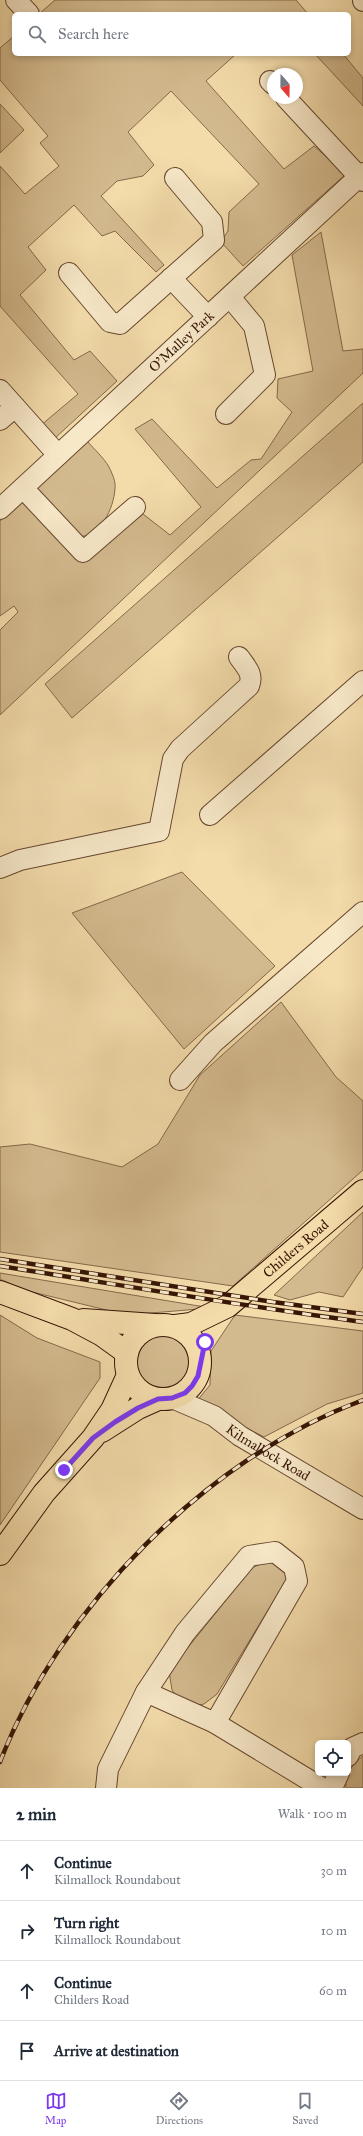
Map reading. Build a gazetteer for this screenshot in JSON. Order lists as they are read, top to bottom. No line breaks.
{"streets":{"main road":["Childers Road"],"street":["O'Malley Park","Kilmallock Road"]},"crossings":[["Childers Road","Kilmallock Road"]],"north":"bottom","page":{"search":"Search here","heading":["2 min","Walk · 100 m"],"list":[["Continue","Kilmallock Roundabout","30 m"],["Turn right","Kilmallock Roundabout","10 m"],["Continue","Childers Road","60 m"],"Arrive at destination"],"nav":["Map","Directions","Saved"]}}
